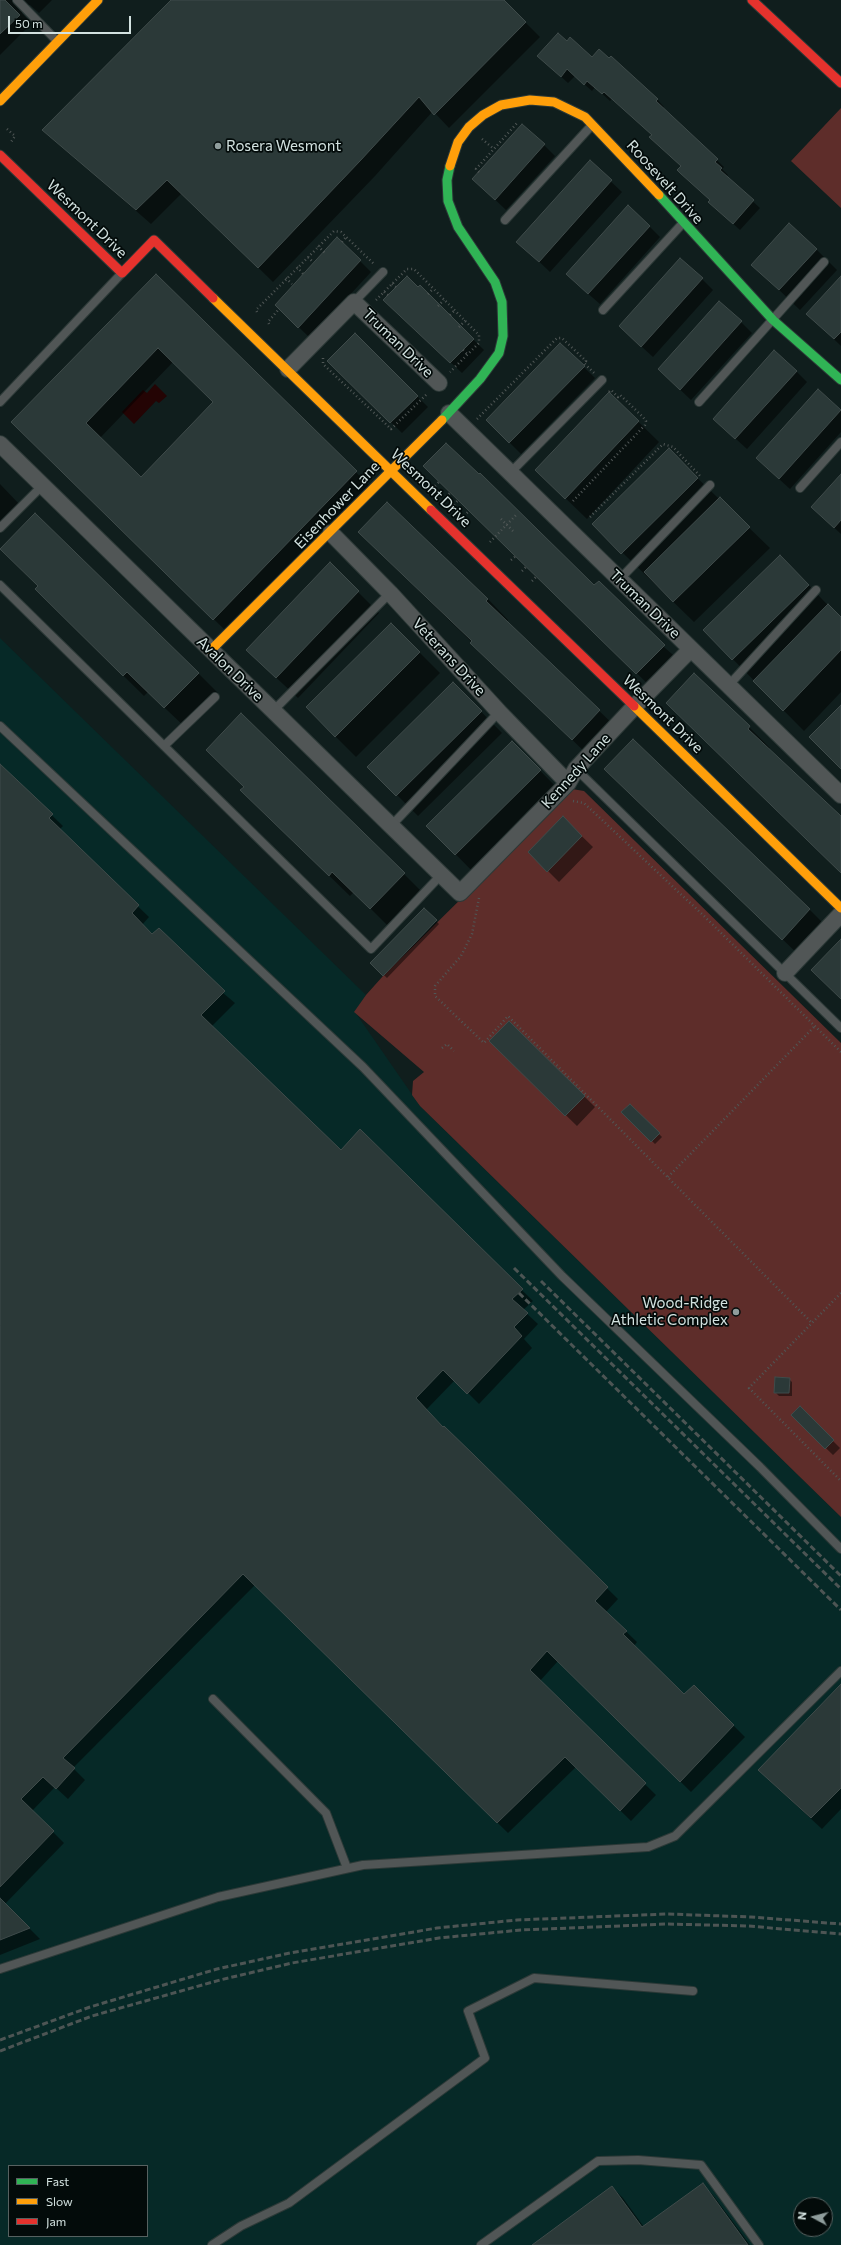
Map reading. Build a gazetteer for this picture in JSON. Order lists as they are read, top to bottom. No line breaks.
{"streets":{"street":["Roosevelt Drive","Wesmont Drive","Truman Drive","Eisenhower Lane","Veterans Drive","Avalon Drive","Kennedy Lane"]},"crossings":[["Roosevelt Drive","Eisenhower Lane"],["Wesmont Drive","Truman Drive"],["Wesmont Drive","Eisenhower Lane"],["Wesmont Drive","Kennedy Lane"],["Truman Drive","Eisenhower Lane"],["Truman Drive","Kennedy Lane"],["Eisenhower Lane","Veterans Drive"],["Eisenhower Lane","Avalon Drive"],["Veterans Drive","Kennedy Lane"],["Avalon Drive","Kennedy Lane"]],"places":["Rosera Wesmont","Wood-Ridge Athletic Complex"],"legend":["Fast","Slow","Jam"],"scale_bar":"50 m","north":"left"}
